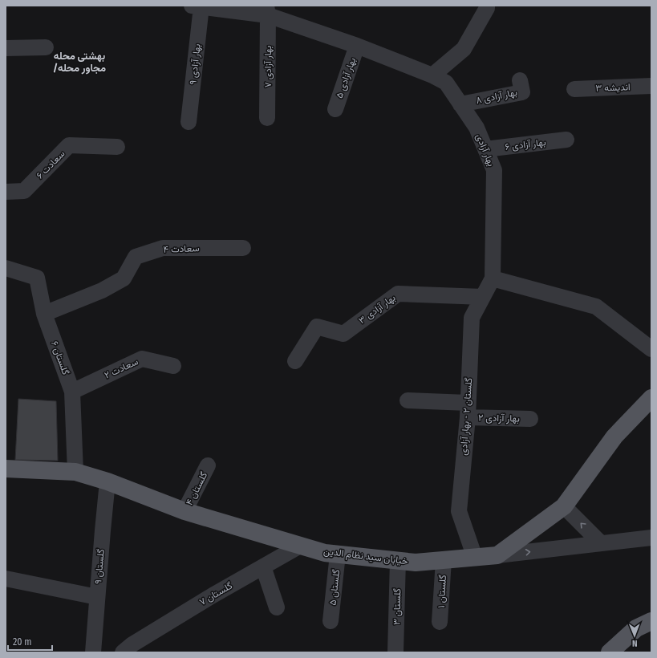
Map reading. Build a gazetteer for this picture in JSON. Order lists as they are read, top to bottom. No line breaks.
{"streets":{"main road":["خیابان سید نظام الدین"],"street":["بهار آزادی ۹","بهار آزادی ۷","بهار آزادی ۵","اندیشه ۳","بهار آزادی ۸","بهار آزادی ۶","بهار آزادی","سعادت ۶","سعادت ۴","بهار آزادی ۳","گلستان ۶","سعادت ۲","گلستان ۲ - بهار آزادی","بهار آزادی ۲","گلستان ۴","گلستان ۹","گلستان ۵","گلستان ۱","گلستان ۷","گلستان ۳"]},"crossings":[["بهار آزادی ۹","بهار آزادی"],["بهار آزادی ۷","بهار آزادی"],["بهار آزادی ۵","بهار آزادی"],["بهار آزادی ۸","بهار آزادی"],["بهار آزادی ۶","بهار آزادی"],["بهار آزادی","گلستان ۲ - بهار آزادی"],["سعادت ۴","گلستان ۶"],["بهار آزادی ۳","گلستان ۲ - بهار آزادی"],["گلستان ۶","سعادت ۲"],["گلستان ۶","خیابان سید نظام الدین"],["گلستان ۲ - بهار آزادی","بهار آزادی ۲"],["گلستان ۲ - بهار آزادی","خیابان سید نظام الدین"],["گلستان ۴","خیابان سید نظام الدین"],["خیابان سید نظام الدین","گلستان ۹"],["خیابان سید نظام الدین","گلستان ۵"],["خیابان سید نظام الدین","گلستان ۱"],["خیابان سید نظام الدین","گلستان ۷"],["خیابان سید نظام الدین","گلستان ۳"]],"districts":["بهشتی محله /مجاور محله"],"scale_bar":"20 m","north":"bottom"}
